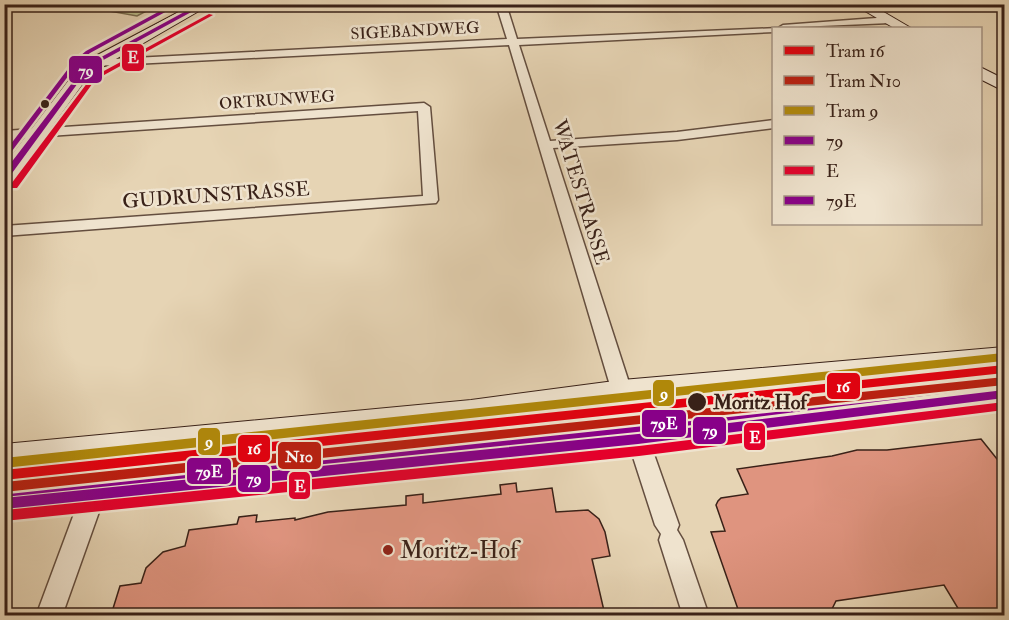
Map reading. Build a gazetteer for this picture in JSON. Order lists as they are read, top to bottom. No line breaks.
{"streets":{"street":["SIGEBANDWEG","ORTRUNWEG","WATESTRASSE","GUDRUNSTRASSE"]},"crossings":[["SIGEBANDWEG","WATESTRASSE"],["ORTRUNWEG","GUDRUNSTRASSE"]],"places":["Moritz Hof","Moritz-Hof"],"lines":["transit line 79","transit line 79E","transit line E","tram line 9","tram line 16","tram line N10"],"legend":["Tram 16","Tram N10","Tram 9","79","E","79E"]}
